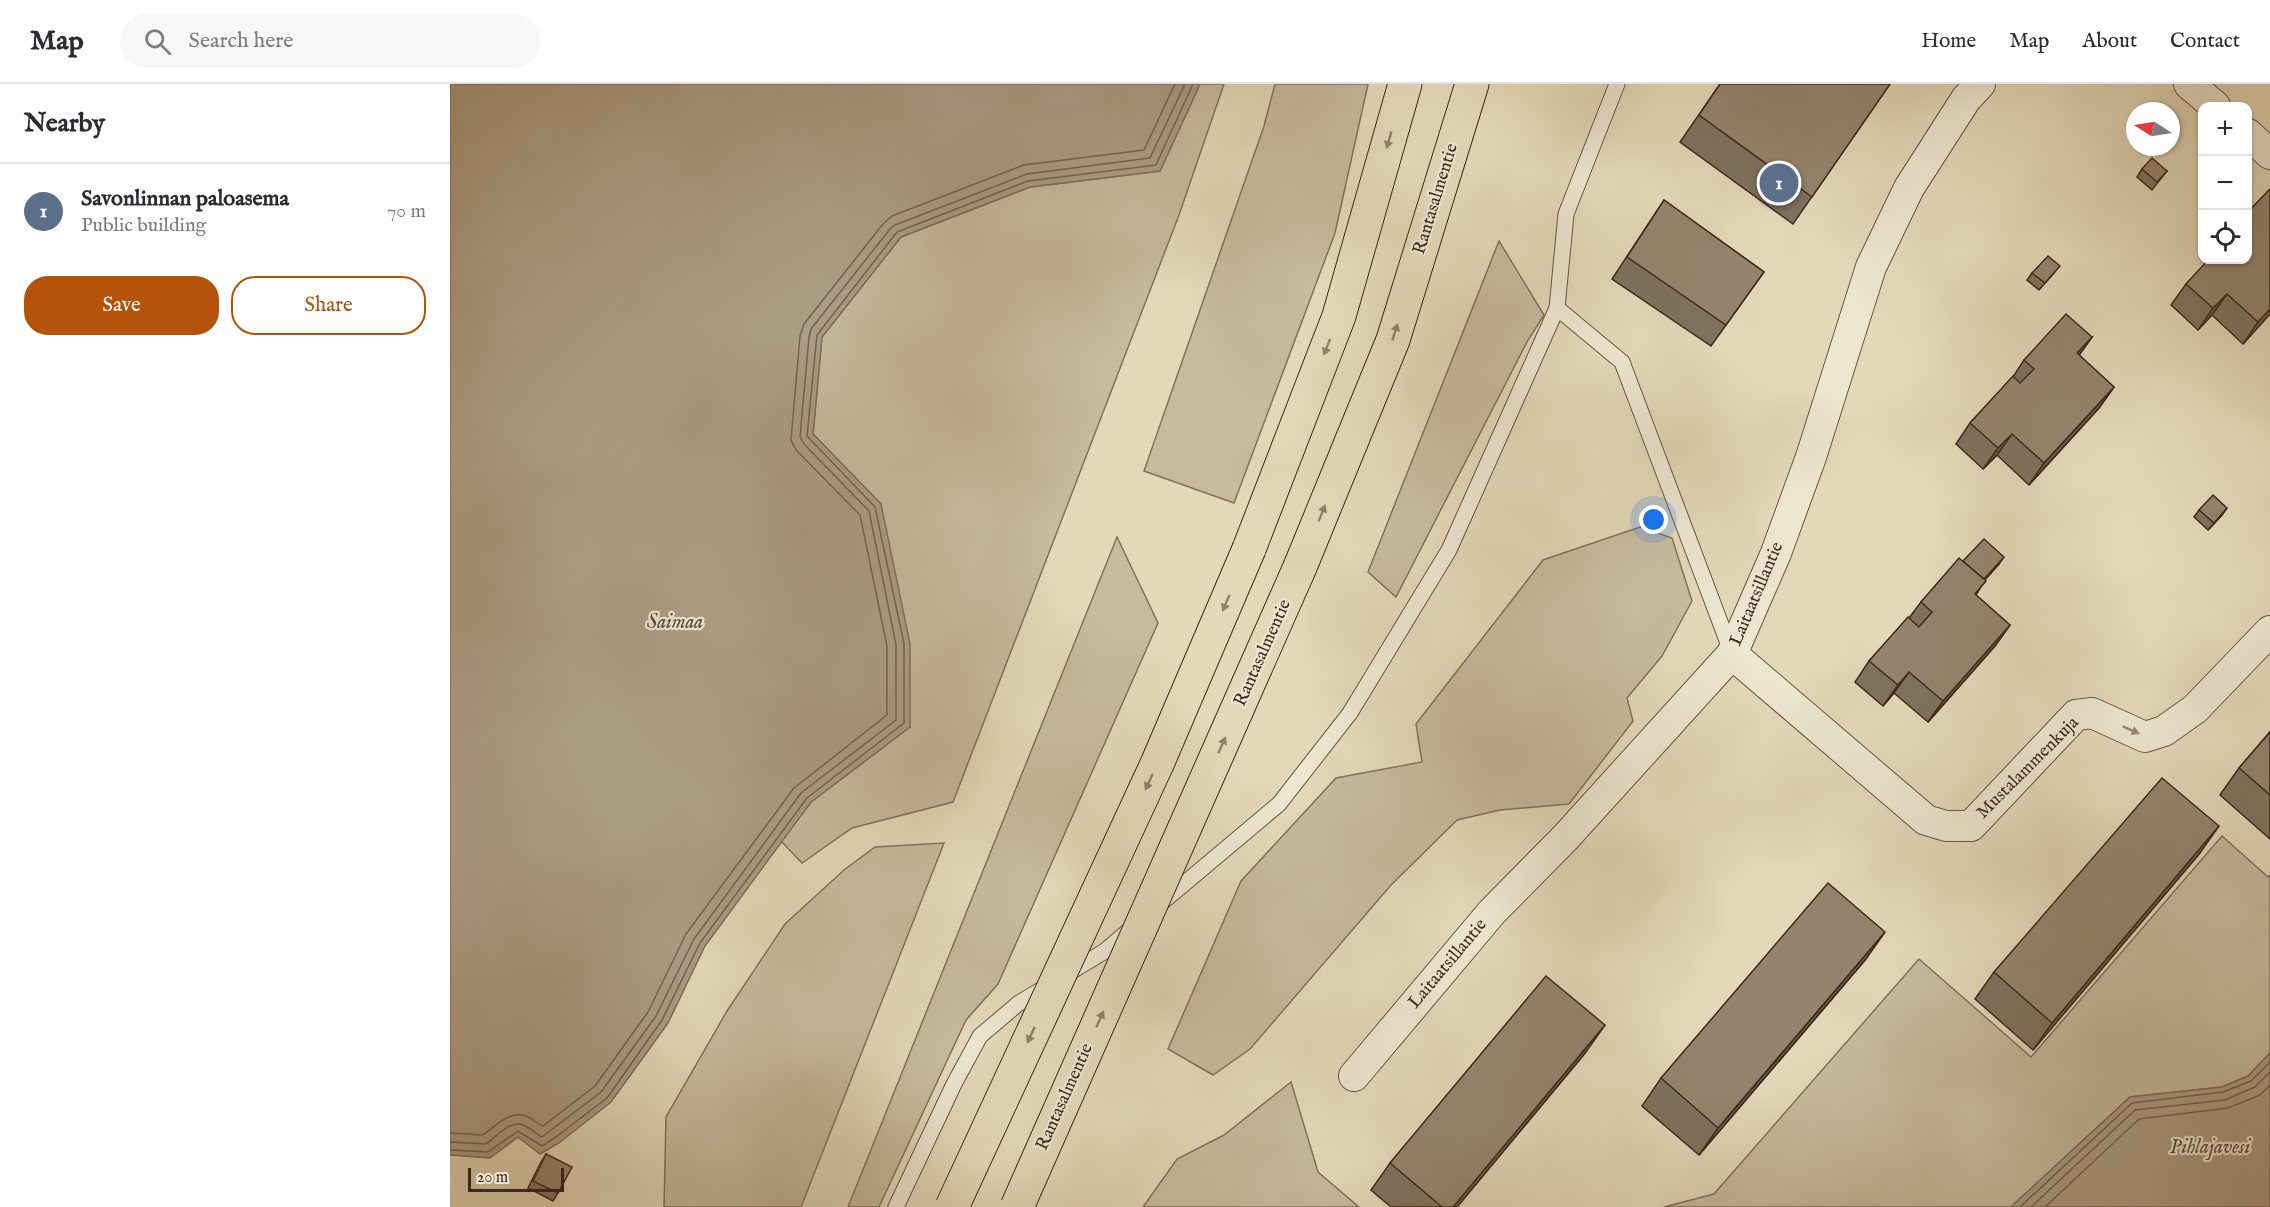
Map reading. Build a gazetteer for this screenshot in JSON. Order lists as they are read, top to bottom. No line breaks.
{"streets":{"highway":["Rantasalmentie"],"street":["Laitaatsillantie","Mustalammenkuja"]},"crossings":[["Laitaatsillantie","Mustalammenkuja"]],"water":["Saimaa","Pihlajavesi"],"scale_bar":"20 m","north":"left","page":{"header":"Map","search":"Search here","nav":["Home","Map","About","Contact"],"heading":"Nearby","map_buttons":["+","−"],"pins":"1","list":[{"mark":"1","name":"Savonlinnan paloasema","note":"Public building","value":"70 m"}],"buttons":["Save","Share"],"scale":"20 m"}}
